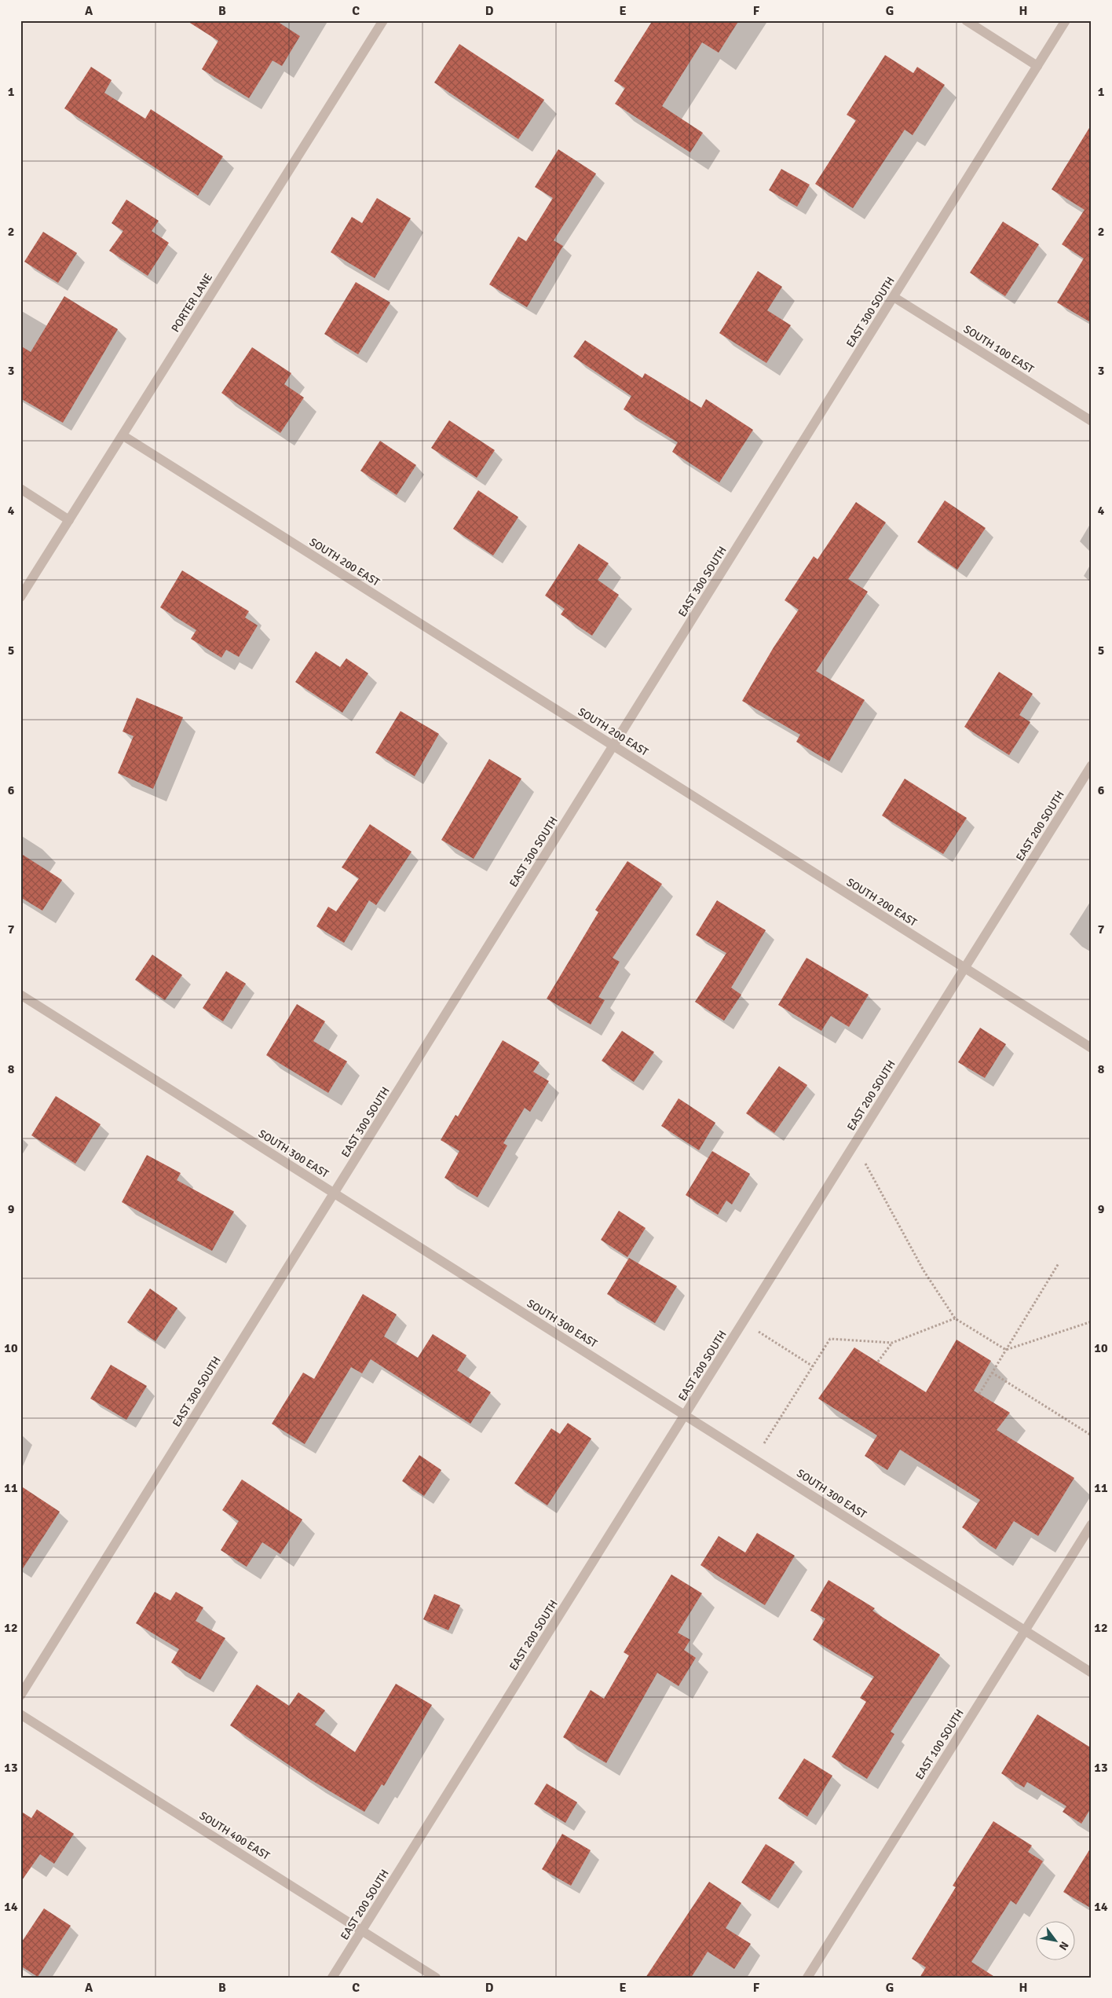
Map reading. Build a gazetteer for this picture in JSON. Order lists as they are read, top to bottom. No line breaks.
{"streets":{"street":["PORTER LANE","EAST 300 SOUTH","SOUTH 100 EAST","SOUTH 200 EAST","EAST 200 SOUTH","SOUTH 300 EAST","EAST 100 SOUTH","SOUTH 400 EAST"]},"crossings":[["PORTER LANE","SOUTH 200 EAST"],["EAST 300 SOUTH","SOUTH 100 EAST"],["EAST 300 SOUTH","SOUTH 200 EAST"],["EAST 300 SOUTH","SOUTH 300 EAST"],["SOUTH 200 EAST","EAST 200 SOUTH"],["EAST 200 SOUTH","SOUTH 300 EAST"],["EAST 200 SOUTH","SOUTH 400 EAST"],["SOUTH 300 EAST","EAST 100 SOUTH"]],"north":"bottom right","grid":{"columns":["A","B","C","D","E","F","G","H"],"rows":["1","2","3","4","5","6","7","8","9","10","11","12","13","14"]}}
